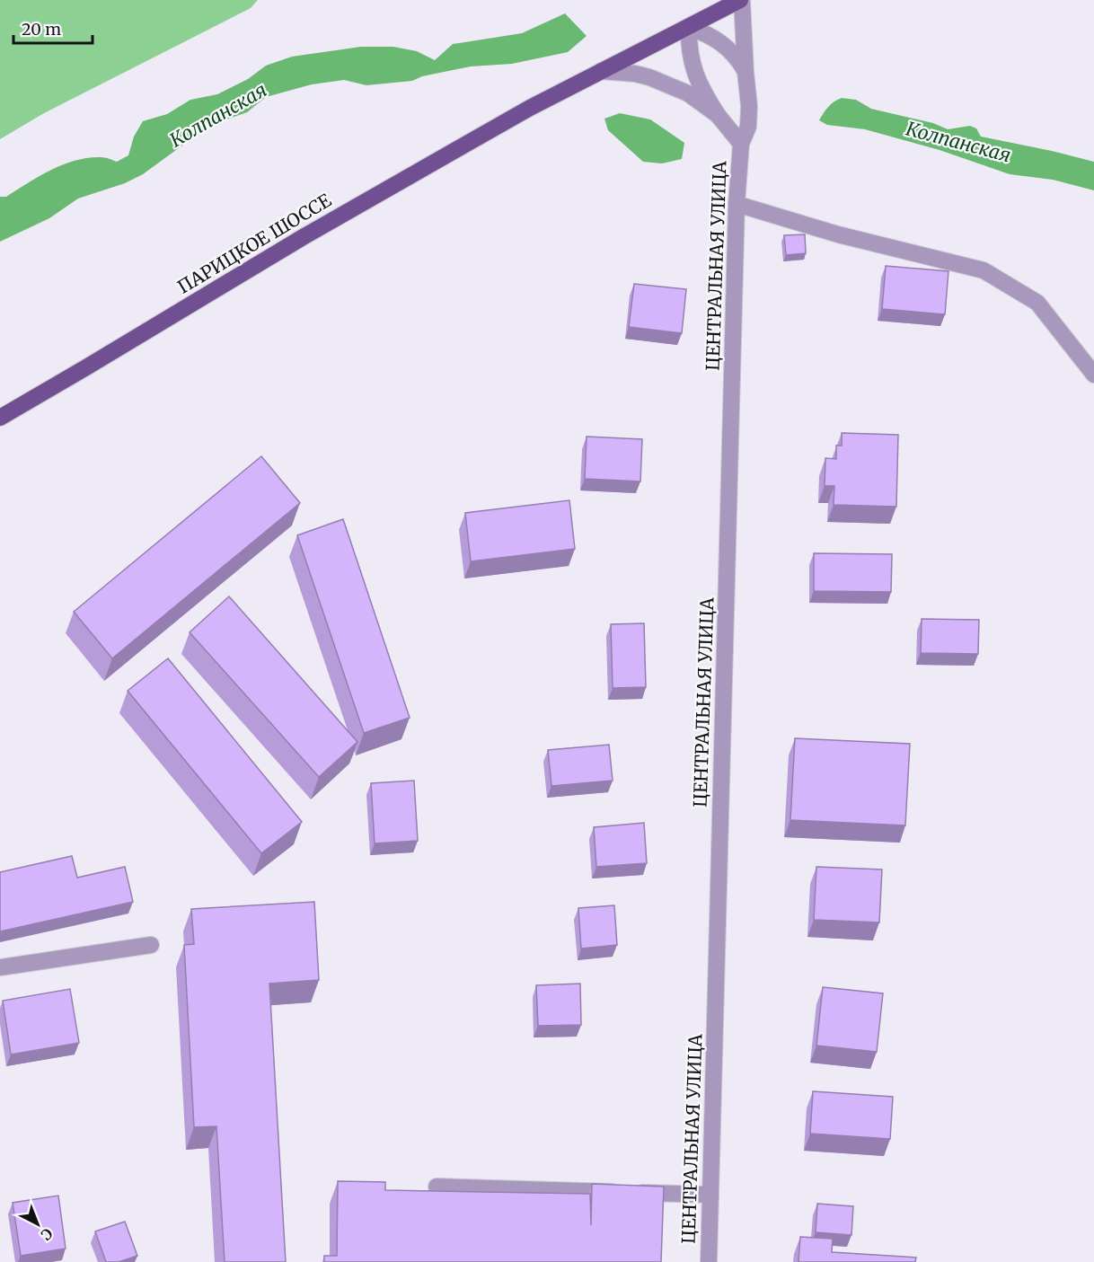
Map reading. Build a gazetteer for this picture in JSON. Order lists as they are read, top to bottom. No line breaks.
{"streets":{"main road":["ПАРИЦКОЕ ШОССЕ"],"street":["ЦЕНТРАЛЬНАЯ УЛИЦА"]},"crossings":[["ПАРИЦКОЕ ШОССЕ","ЦЕНТРАЛЬНАЯ УЛИЦА"]],"water":["Колпанская"],"scale_bar":"20 m","north":"bottom right"}
